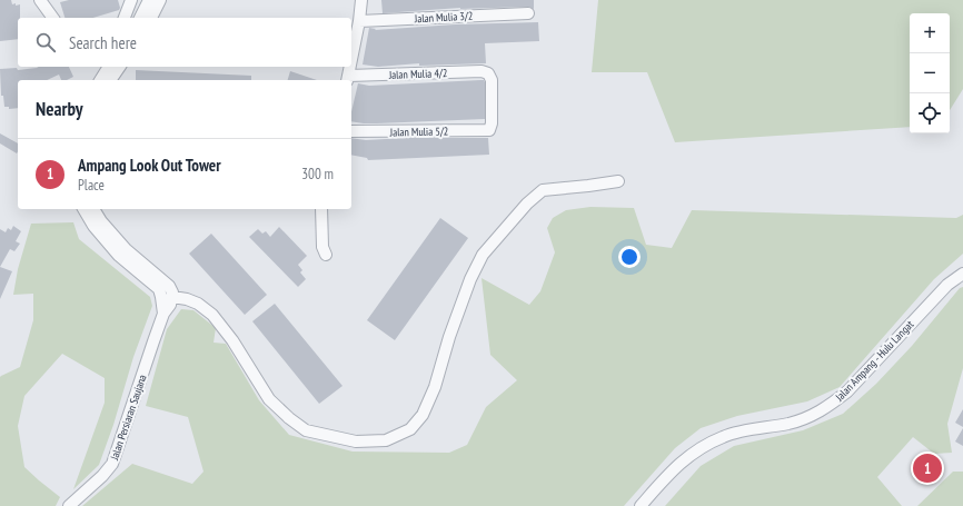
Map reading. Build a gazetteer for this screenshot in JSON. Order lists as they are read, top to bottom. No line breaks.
{"streets":{"street":["Jalan Mulia 3/2","Jalan Mulia 4/2","Jalan Mulia 5/2","Jalan Ampang - Hulu Langat","Jalan Persiaran Saujana"]},"crossings":[["Jalan Mulia 4/2","Jalan Mulia 5/2"]],"page":{"map_buttons":["+","−"],"search":"Search here","heading":"Nearby","list":[{"mark":"1","name":"Ampang Look Out Tower","note":"Place","value":"300 m"}],"pins":"1"}}
